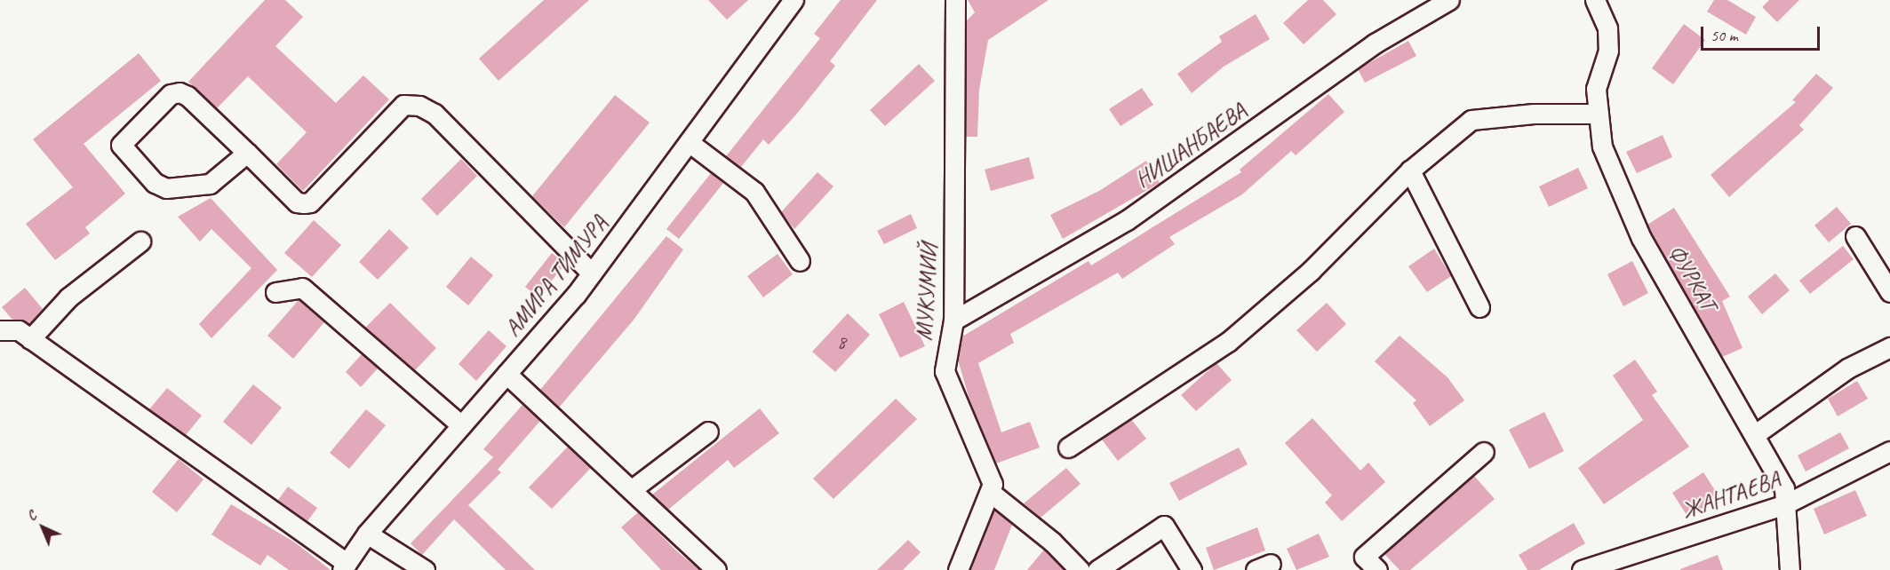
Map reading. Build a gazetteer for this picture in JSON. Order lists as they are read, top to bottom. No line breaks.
{"streets":{"street":["НИШАНБАЕВА","АМИРА ТИМУРА","ФУРКАТ","МУКУМИЙ","ЖАНТАЕВА"]},"crossings":[["НИШАНБАЕВА","МУКУМИЙ"],["ФУРКАТ","ЖАНТАЕВА"]],"house_numbers":["8"],"scale_bar":"50 m","north":"top left"}
